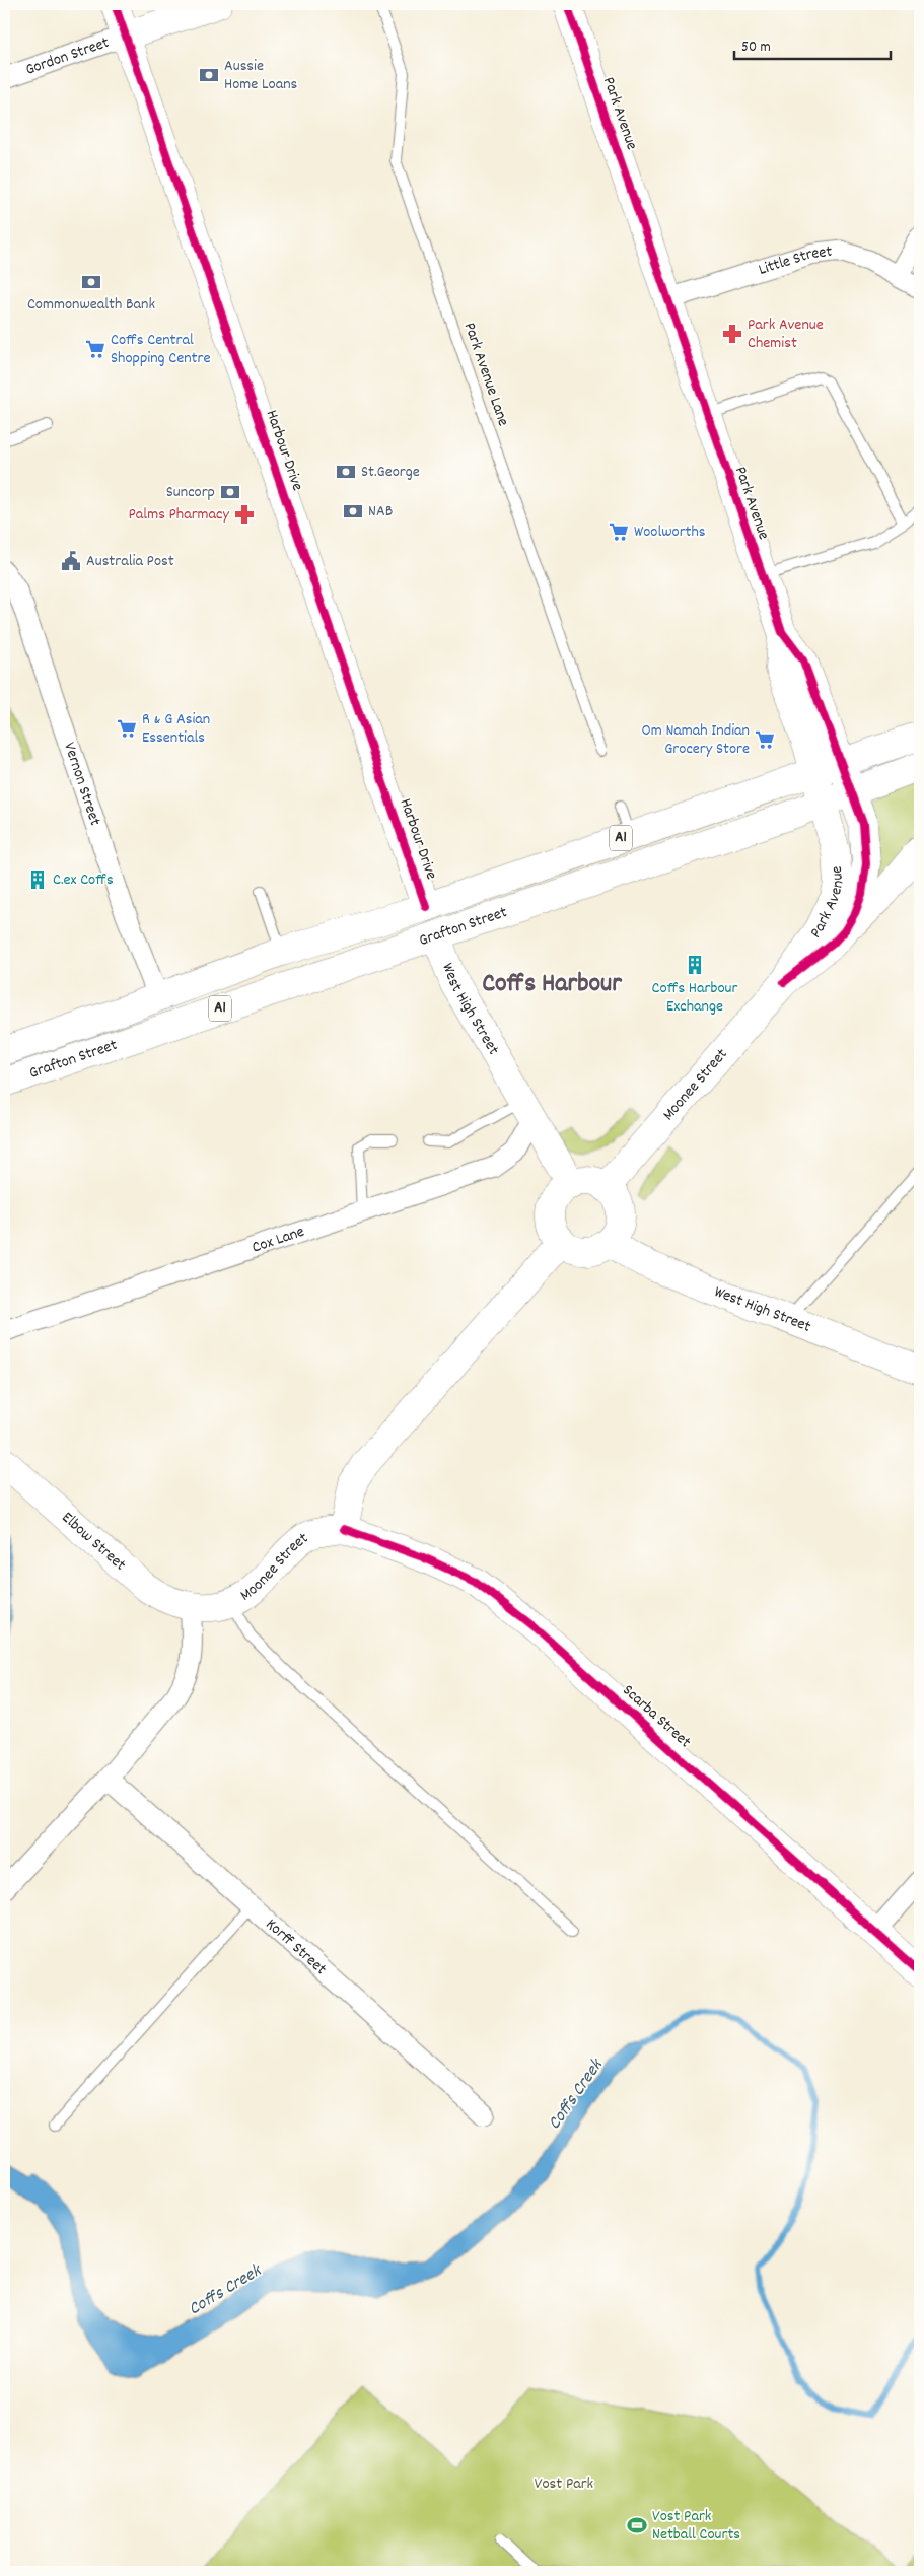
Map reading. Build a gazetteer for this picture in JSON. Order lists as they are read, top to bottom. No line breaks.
{"streets":{"main road":["Gordon Street","Park Avenue","Harbour Drive","A1","Grafton Street","West High Street","Moonee Street","Elbow Street","Scarba Street"],"street":["Little Street","Vernon Street","Cox Lane","Korff Street"],"lane":["Park Avenue Lane"]},"crossings":[["Gordon Street","Harbour Drive"],["Park Avenue","Little Street"],["Park Avenue","Grafton Street"],["Park Avenue","Moonee Street"],["Harbour Drive","Grafton Street"],["Harbour Drive","West High Street"],["Vernon Street","Grafton Street"],["Grafton Street","West High Street"],["West High Street","Moonee Street"],["West High Street","Cox Lane"],["Moonee Street","Elbow Street"],["Moonee Street","Scarba Street"]],"districts":["Coffs Harbour"],"water":["Coffs Creek"],"parks":["Vost Park"],"places":{"bank":["Aussie Home Loans","Commonwealth Bank","St.George","Suncorp","NAB"],"pharmacy":["Park Avenue Chemist","Palms Pharmacy"],"supermarket":["Coffs Central Shopping Centre","Woolworths","R & G Asian Essentials","Om Namah Indian Grocery Store"],"public building":["Australia Post"],"building":["C.ex Coffs","Coffs Harbour Exchange"],"sports":["Vost Park Netball Courts"]},"scale_bar":"50 m"}
